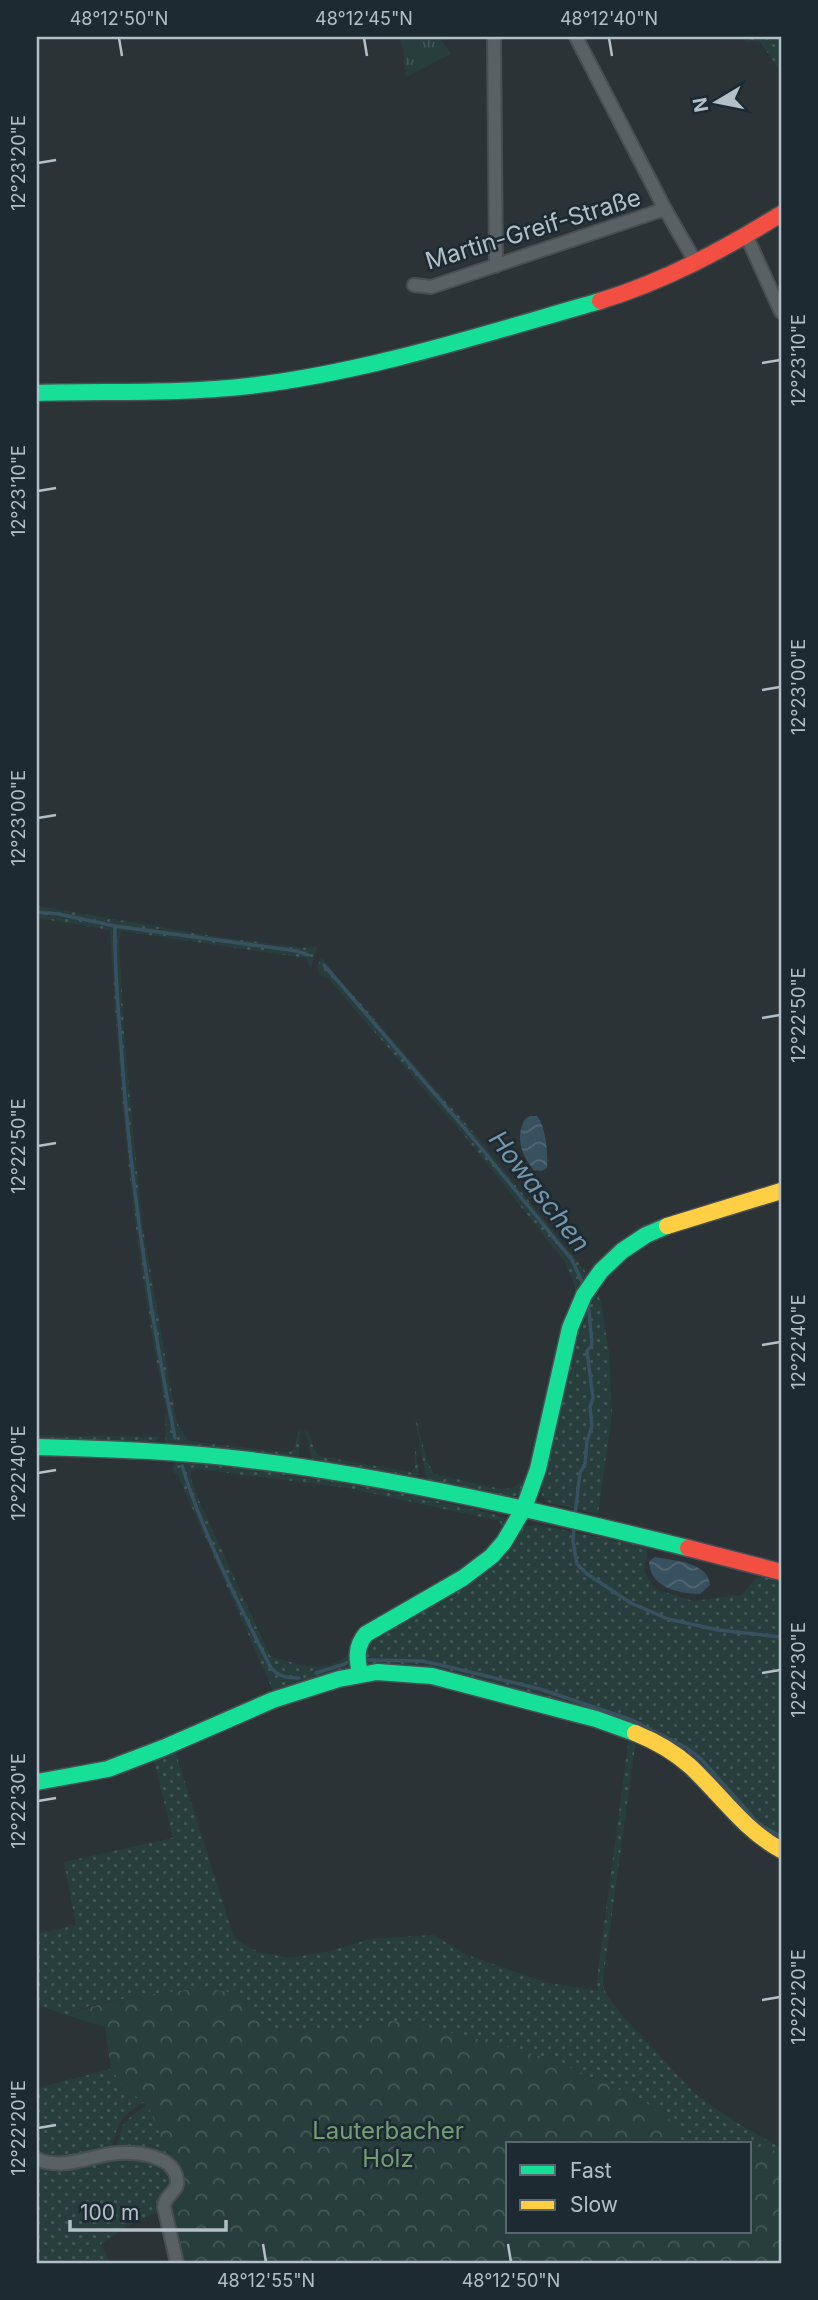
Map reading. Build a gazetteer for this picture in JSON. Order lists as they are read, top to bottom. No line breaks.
{"streets":{"street":["Martin-Greif-Straße"]},"water":["Howaschen"],"parks":["Lauterbacher Holz"],"legend":["Fast","Slow"],"scale_bar":"100 m","north":"left","coordinates":["48°12'50\"N","48°12'45\"N","48°12'40\"N","12°23'20\"E","12°23'10\"E","12°23'00\"E","12°22'50\"E","12°22'40\"E","12°22'30\"E","12°22'20\"E","48°12'55\"N"]}
